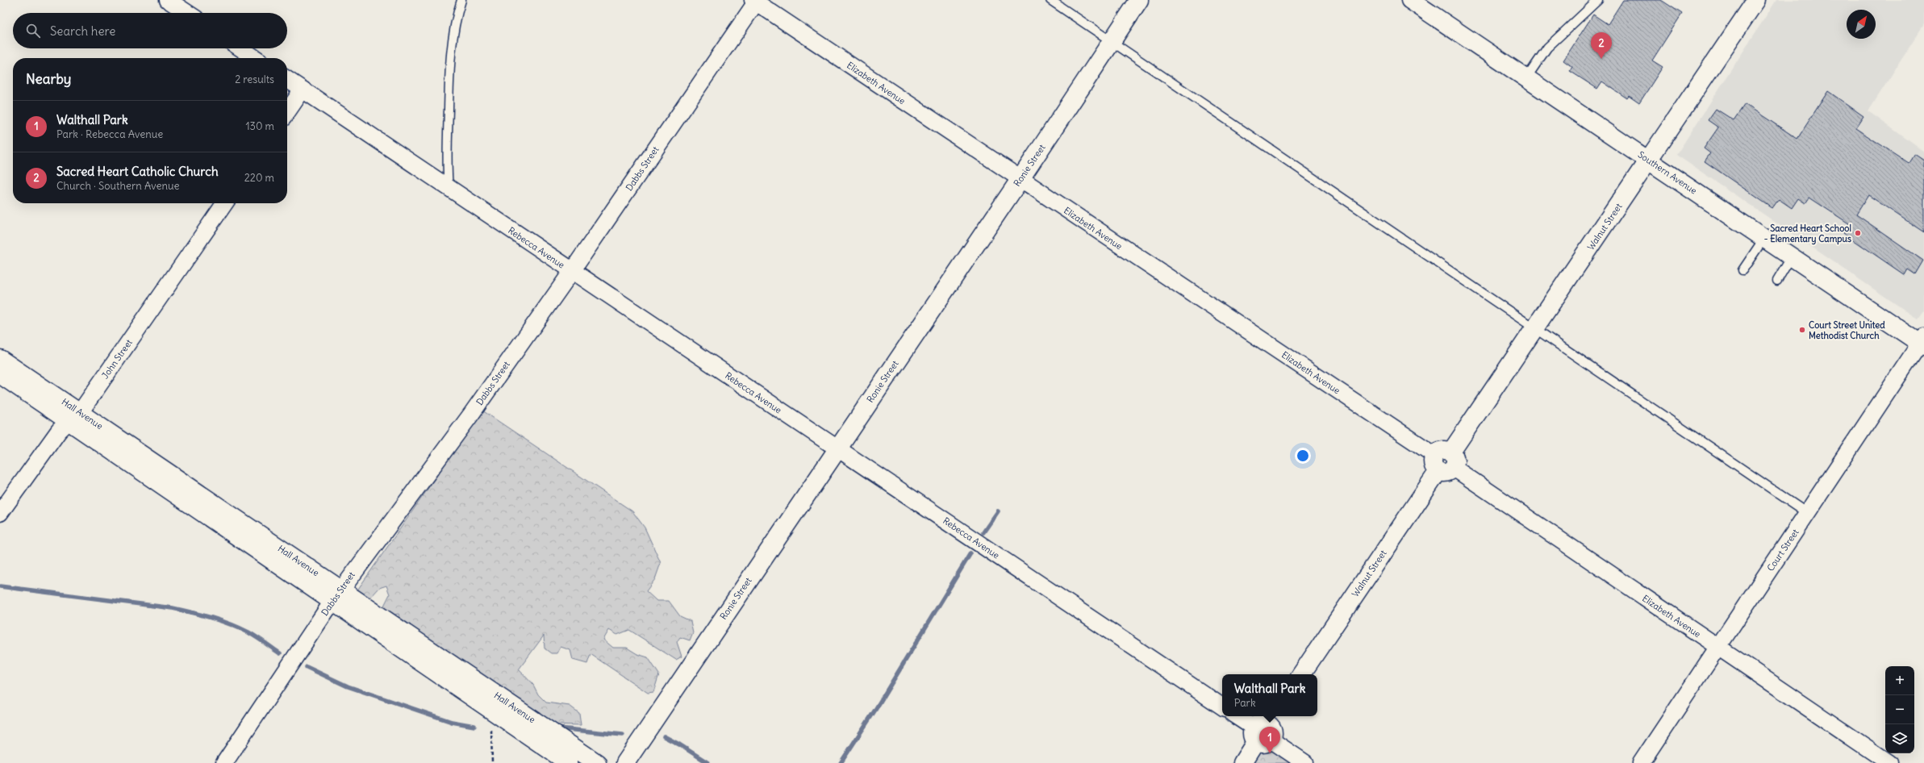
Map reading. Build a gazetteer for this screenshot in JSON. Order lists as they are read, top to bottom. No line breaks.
{"streets":{"street":["Elizabeth Avenue","Ronie Street","Dabbs Street","Southern Avenue","Walnut Street","Rebecca Avenue","John Street","Hall Avenue","Court Street"]},"crossings":[["Elizabeth Avenue","Ronie Street"],["Elizabeth Avenue","Dabbs Street"],["Elizabeth Avenue","Walnut Street"],["Elizabeth Avenue","Court Street"],["Ronie Street","Rebecca Avenue"],["Dabbs Street","Rebecca Avenue"],["Dabbs Street","Hall Avenue"],["Southern Avenue","Walnut Street"],["Southern Avenue","Court Street"],["John Street","Hall Avenue"]],"places":["Sacred Heart School - Elementary Campus","Court Street United Methodist Church"],"north":"top right","page":{"search":"Search here","pins":["2","1"],"heading":["Nearby","2 results"],"list":[{"mark":"1","name":"Walthall Park","note":"Park · Rebecca Avenue","value":"130 m"},{"mark":"2","name":"Sacred Heart Catholic Church","note":"Church · Southern Avenue","value":"220 m"}],"map_buttons":["+","−"],"popup":["Walthall Park","Park"]}}
